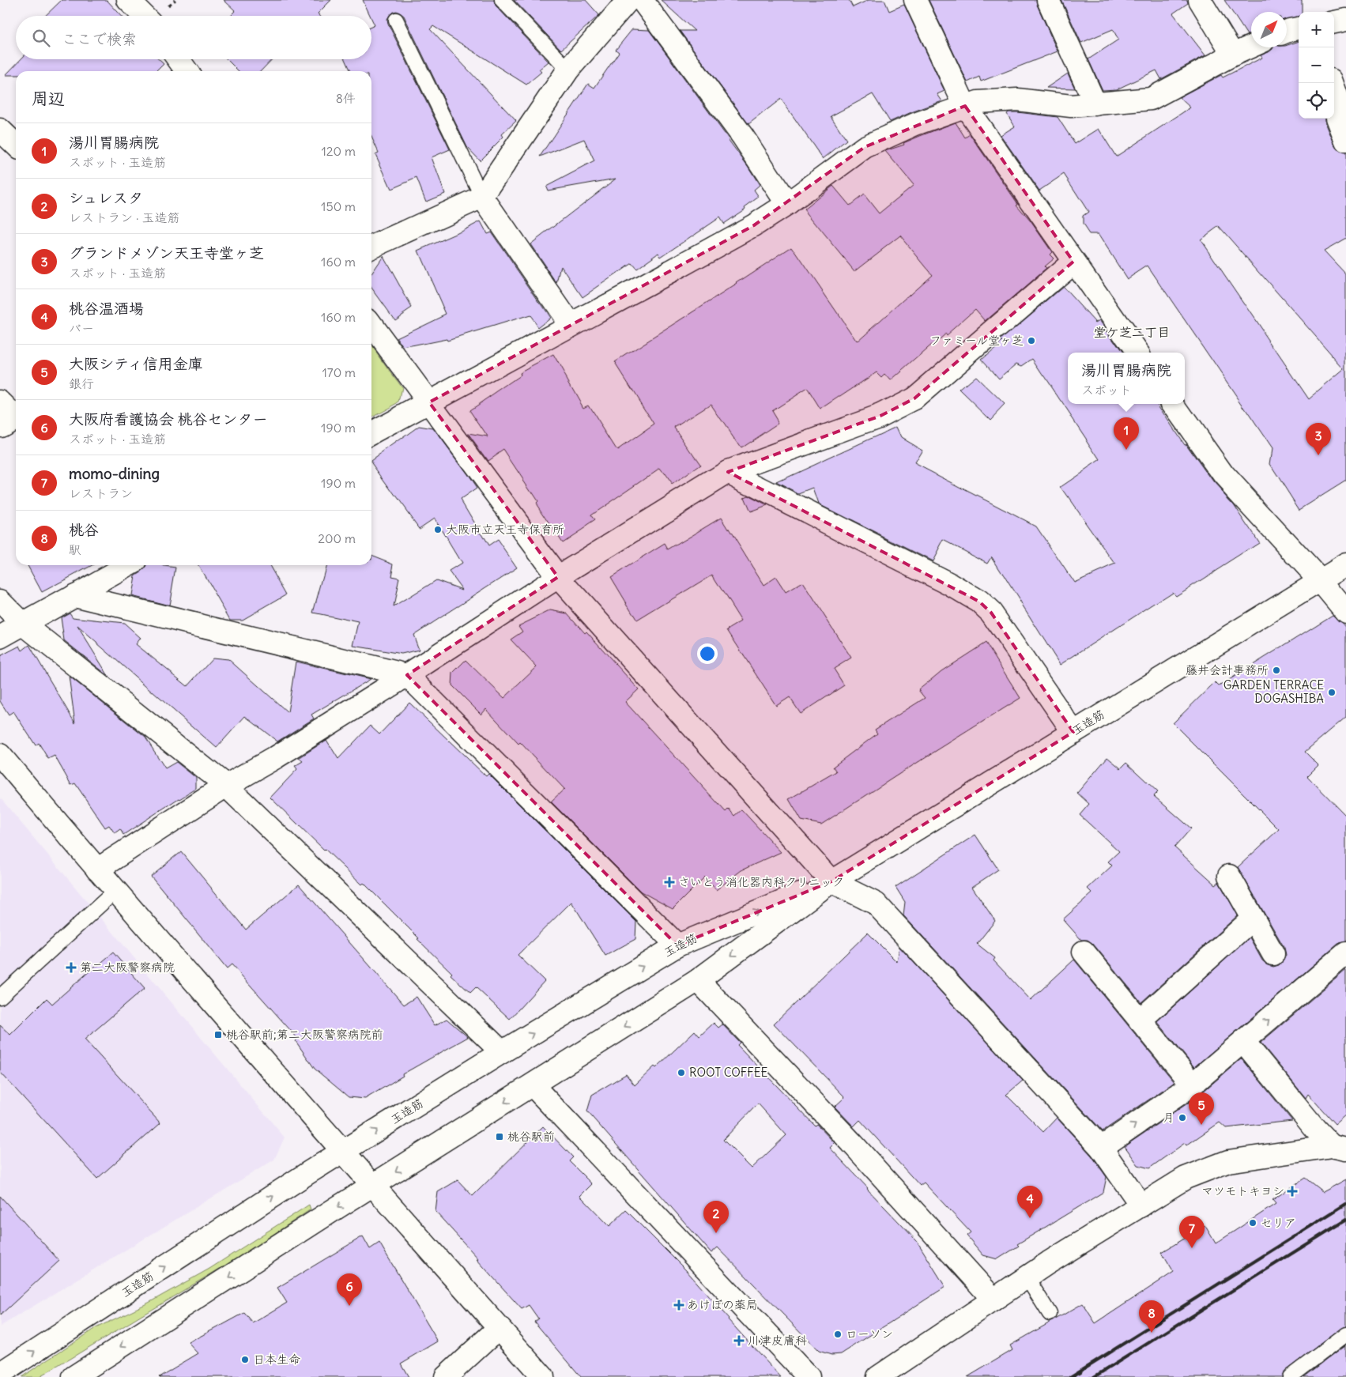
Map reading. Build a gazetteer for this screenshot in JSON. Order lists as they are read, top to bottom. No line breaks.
{"streets":{"street":["玉造筋"]},"districts":["堂ケ芝二丁目"],"places":{"other":["ファミール堂ヶ芝","大阪市立天王寺保育所","藤井会計事務所","GARDEN TERRACE DOGASHIBA","ROOT COFFEE","月","セリア","ローソン","日本生命"],"health":["さいとう消化器内科クリニック","第二大阪警察病院","マツモトキヨシ","あけぼの薬局","川津皮膚科"],"transit":["桃谷駅前;第二大阪警察病院前","桃谷駅前"]},"north":"top right","page":{"map_buttons":["+","−"],"search":"ここで検索","heading":["周辺","8件"],"list":[{"mark":"1","name":"湯川胃腸病院","note":"スポット · 玉造筋","value":"120 m"},{"mark":"2","name":"シュレスタ","note":"レストラン · 玉造筋","value":"150 m"},{"mark":"3","name":"グランドメゾン天王寺堂ヶ芝","note":"スポット · 玉造筋","value":"160 m"},{"mark":"4","name":"桃谷温酒場","note":"バー","value":"160 m"},{"mark":"5","name":"大阪シティ信用金庫","note":"銀行","value":"170 m"},{"mark":"6","name":"大阪府看護協会 桃谷センター","note":"スポット · 玉造筋","value":"190 m"},{"mark":"7","name":"momo-dining","note":"レストラン","value":"190 m"},{"mark":"8","name":"桃谷","note":"駅","value":"200 m"}],"popup":["湯川胃腸病院","スポット"],"pins":["1","3","5","4","2","7","6","8"]}}
